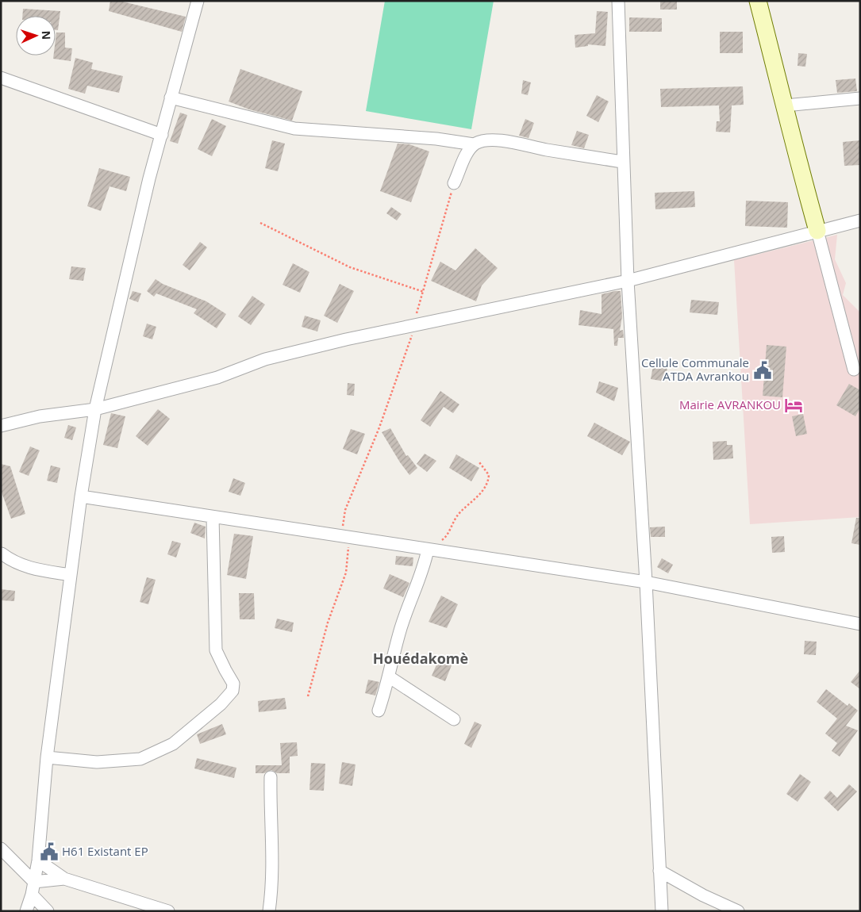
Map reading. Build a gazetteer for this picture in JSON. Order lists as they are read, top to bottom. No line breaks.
{"districts":["Houédakomè"],"places":{"public building":["Cellule Communale ATDA Avrankou","H61 Existant EP"],"hotel":["Mairie AVRANKOU"]},"north":"right"}
